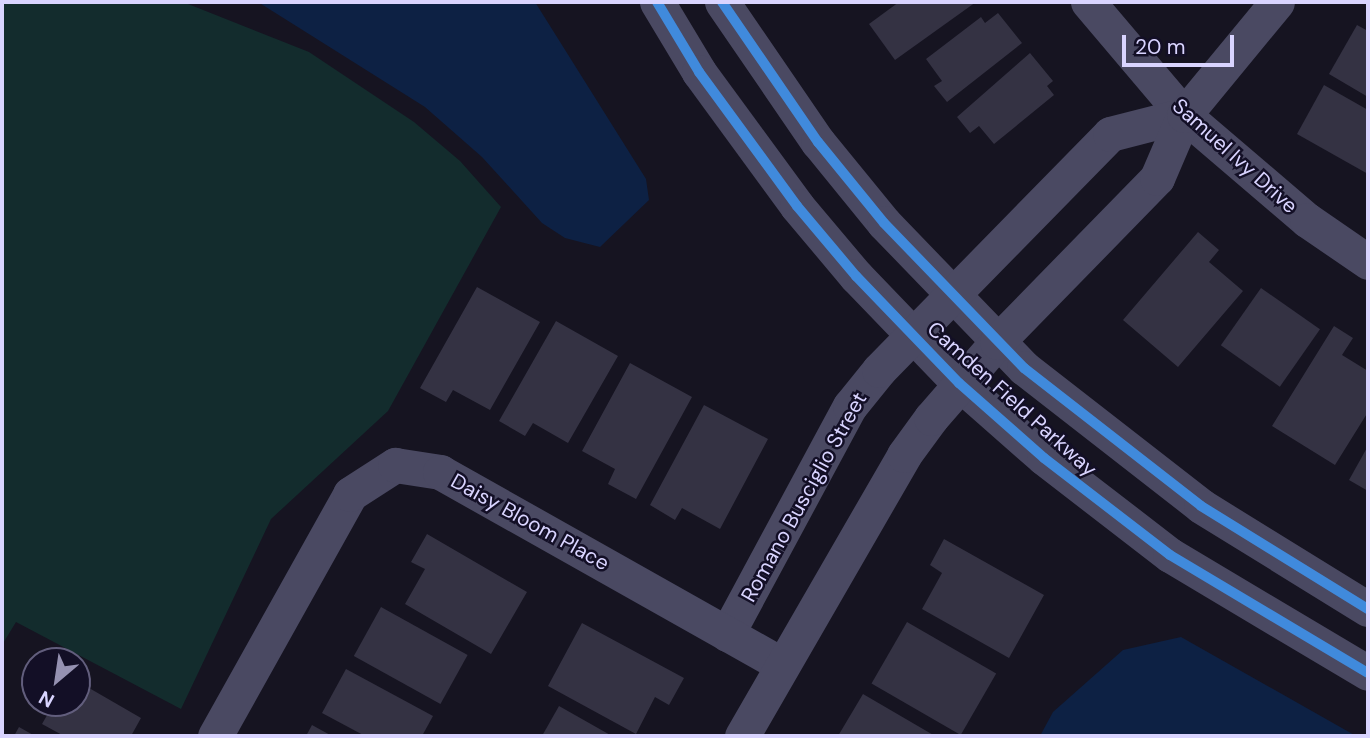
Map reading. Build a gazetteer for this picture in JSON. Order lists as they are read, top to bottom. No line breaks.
{"streets":{"street":["Samuel Ivy Drive","Camden Field Parkway","Romano Busciglio Street","Daisy Bloom Place"]},"crossings":[["Samuel Ivy Drive","Romano Busciglio Street"],["Camden Field Parkway","Romano Busciglio Street"],["Romano Busciglio Street","Daisy Bloom Place"]],"scale_bar":"20 m","north":"bottom left"}
